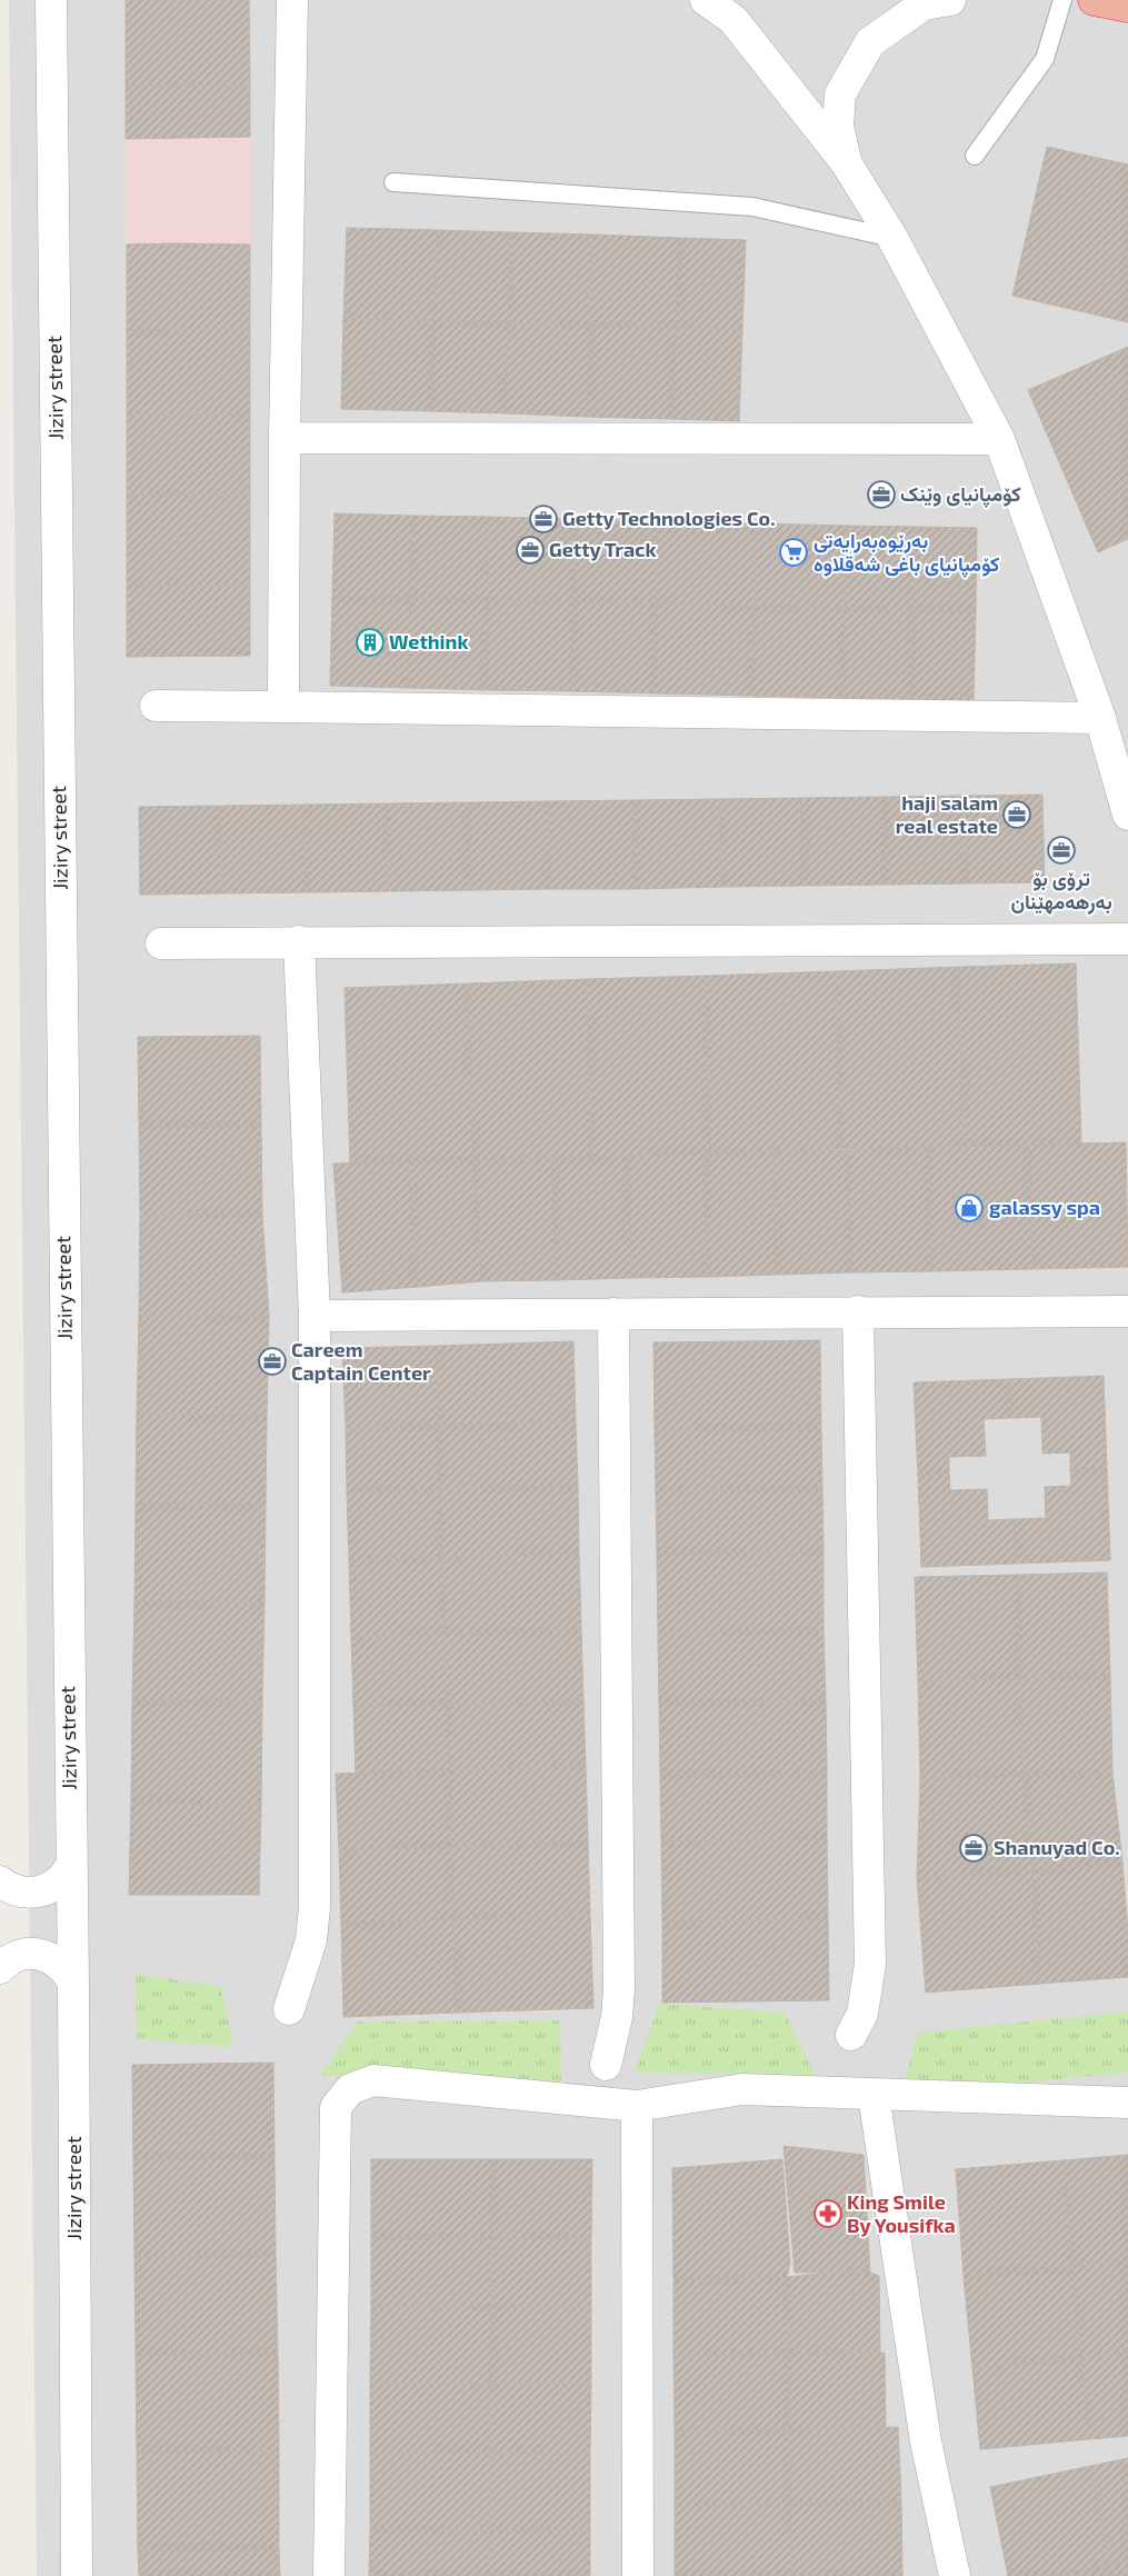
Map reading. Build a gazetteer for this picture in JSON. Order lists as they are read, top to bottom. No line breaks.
{"streets":{"street":["Jiziry street"]},"places":{"office":["کۆمپانیای وێنک","Getty Technologies Co.","Getty Track","haji salam real estate","ترۆی بۆ بەرهەمهێنان","Careem Captain Center","Shanuyad Co."],"supermarket":["بەرێوەبەرایەتی کۆمپانیای باغی شەقلاوە"],"building":["Wethink"],"shop":["galassy spa"],"pharmacy":["King Smile By Yousifka"]}}
